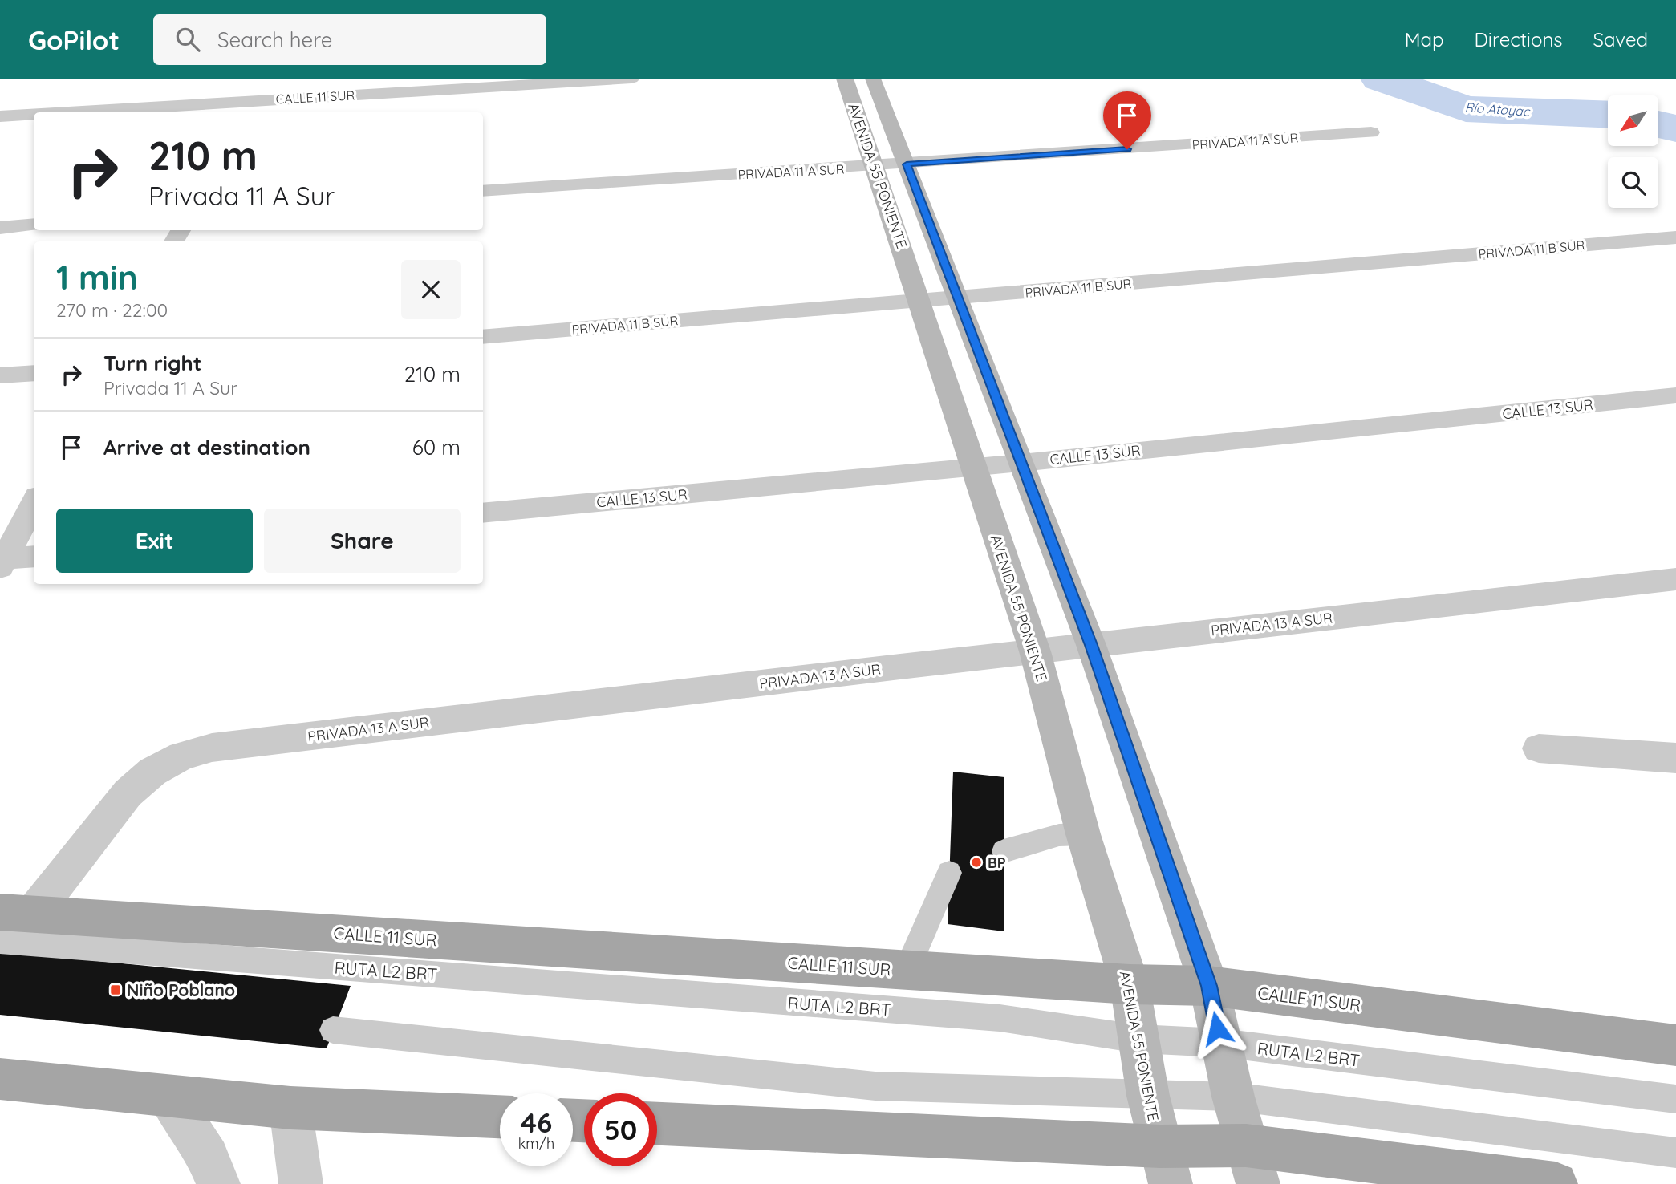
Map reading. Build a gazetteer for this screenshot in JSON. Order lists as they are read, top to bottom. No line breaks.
{"streets":{"main road":["CALLE 11 SUR","AVENIDA 55 PONIENTE"],"street":["PRIVADA 11 A SUR","PRIVADA 11 B SUR","CALLE 13 SUR","PRIVADA 13 A SUR"],"lane":["RUTA L2 BRT"]},"crossings":[["CALLE 11 SUR","AVENIDA 55 PONIENTE"],["CALLE 11 SUR","PRIVADA 13 A SUR"],["PRIVADA 11 A SUR","AVENIDA 55 PONIENTE"],["AVENIDA 55 PONIENTE","PRIVADA 11 B SUR"],["AVENIDA 55 PONIENTE","CALLE 13 SUR"],["AVENIDA 55 PONIENTE","PRIVADA 13 A SUR"],["AVENIDA 55 PONIENTE","RUTA L2 BRT"]],"water":["Río Atoyac"],"places":{"other":["BP"],"transit":["Niño Poblano"]},"north":"bottom left","page":{"header":"GoPilot","search":"Search here","nav":["Map","Directions","Saved"],"turn":["210 m","Privada 11 A Sur"],"heading":["1 min","270 m · 22:00"],"list":[{"name":"Turn right","note":"Privada 11 A Sur","value":"210 m"},{"name":"Arrive at destination","value":"60 m"}],"buttons":["Exit","Share"],"speed":"46 km/h","limit":"50"}}
